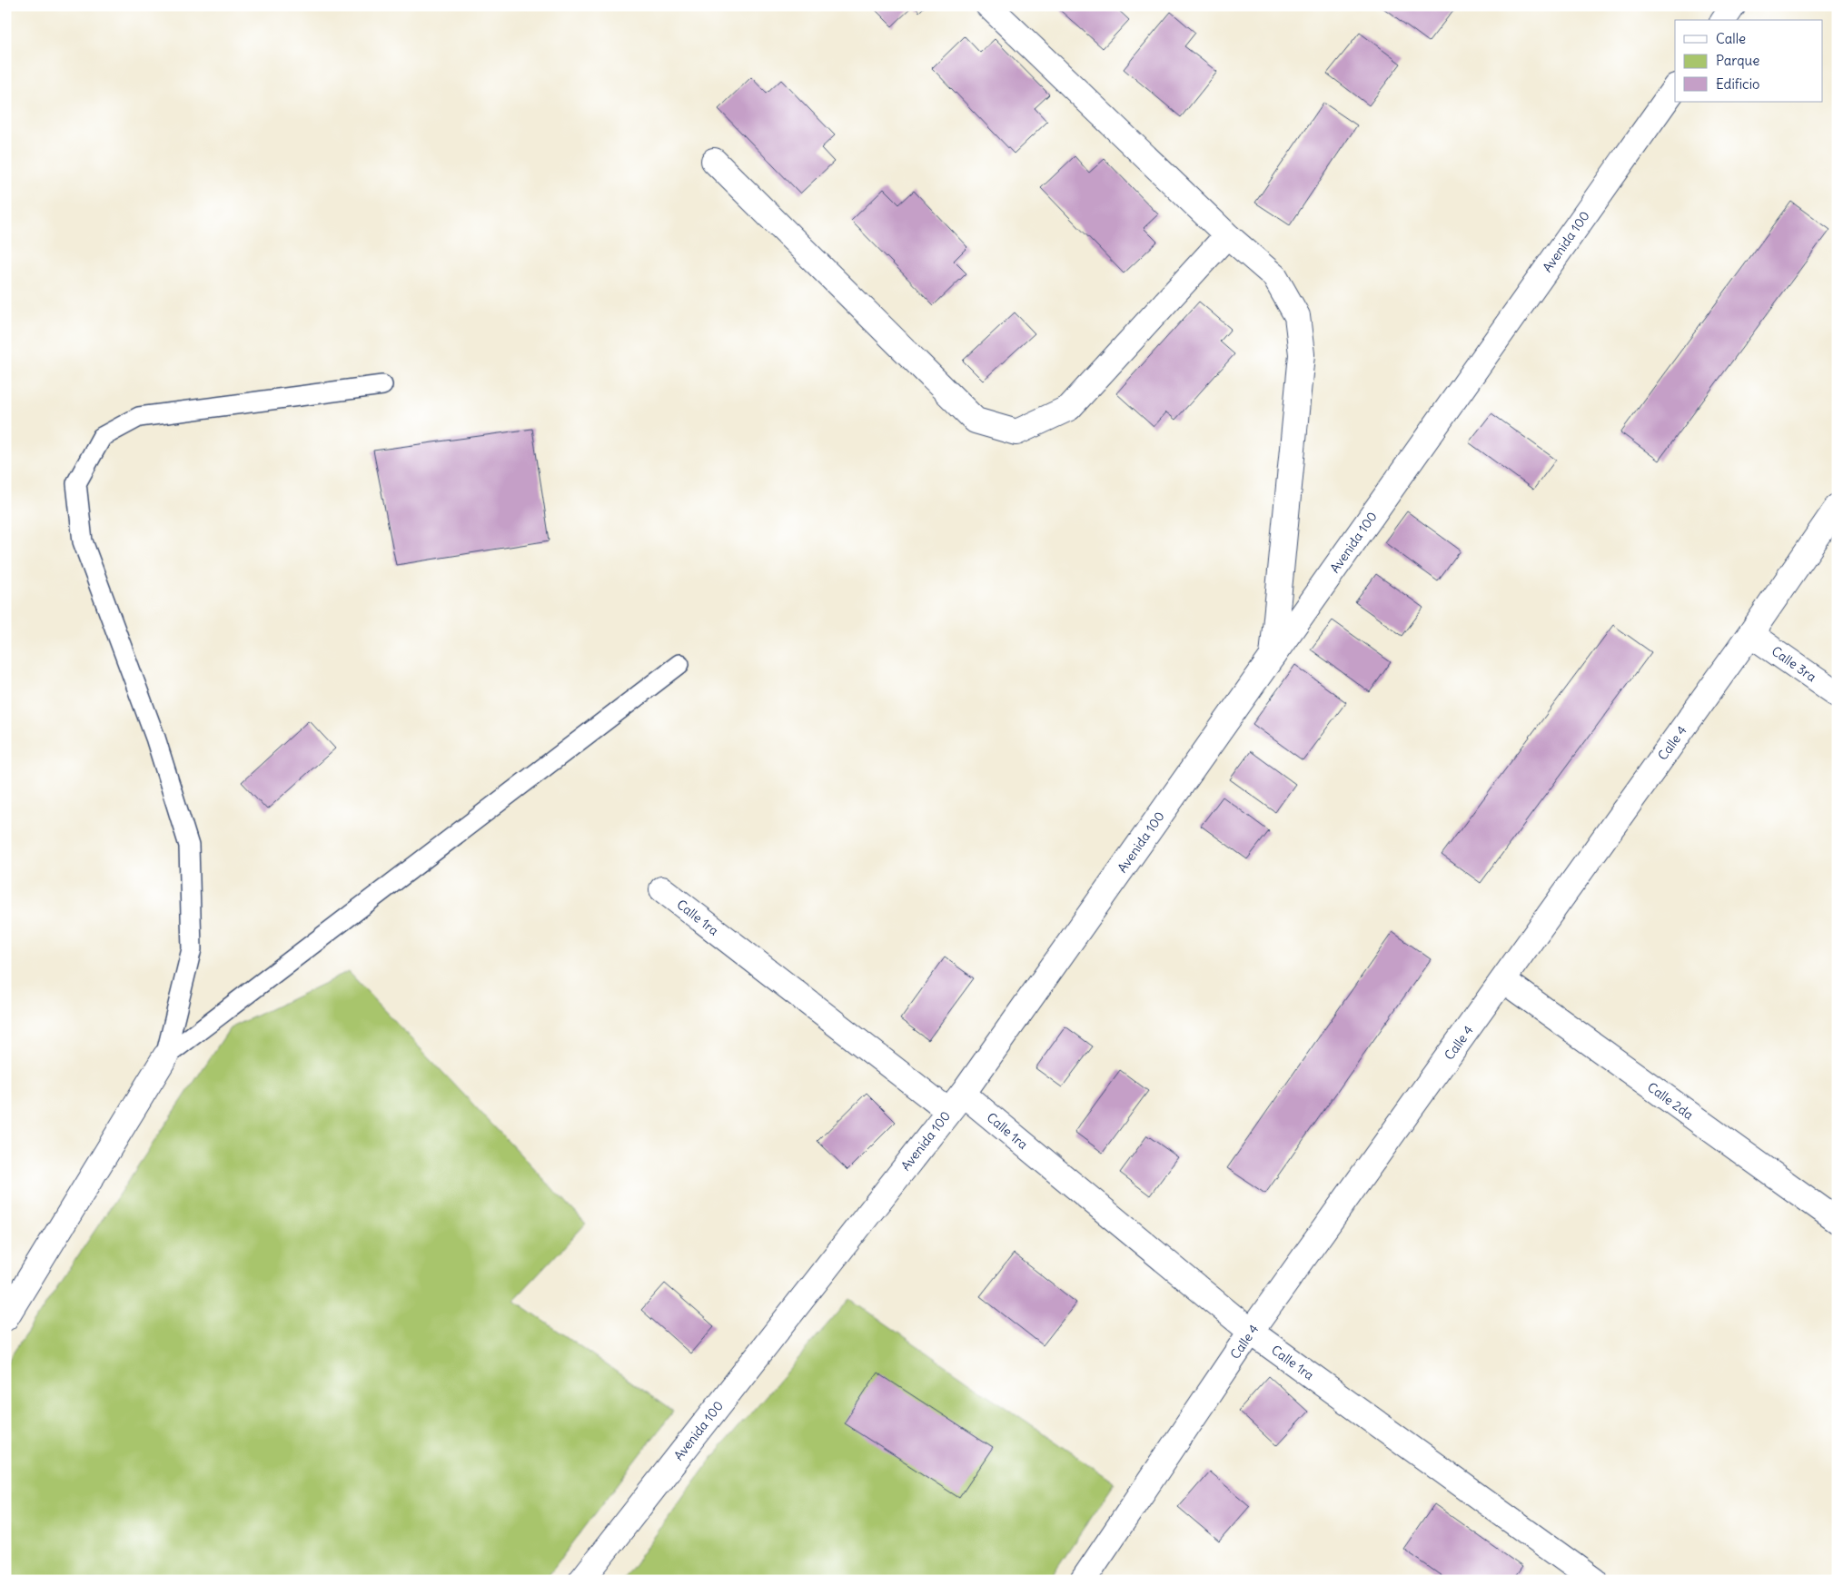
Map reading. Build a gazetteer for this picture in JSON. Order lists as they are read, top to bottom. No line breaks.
{"streets":{"street":["Avenida 100","Calle 3ra","Calle 4","Calle 1ra","Calle 2da"]},"crossings":[["Avenida 100","Calle 1ra"],["Calle 3ra","Calle 4"],["Calle 4","Calle 1ra"],["Calle 4","Calle 2da"]],"legend":["Calle","Parque","Edificio"]}
